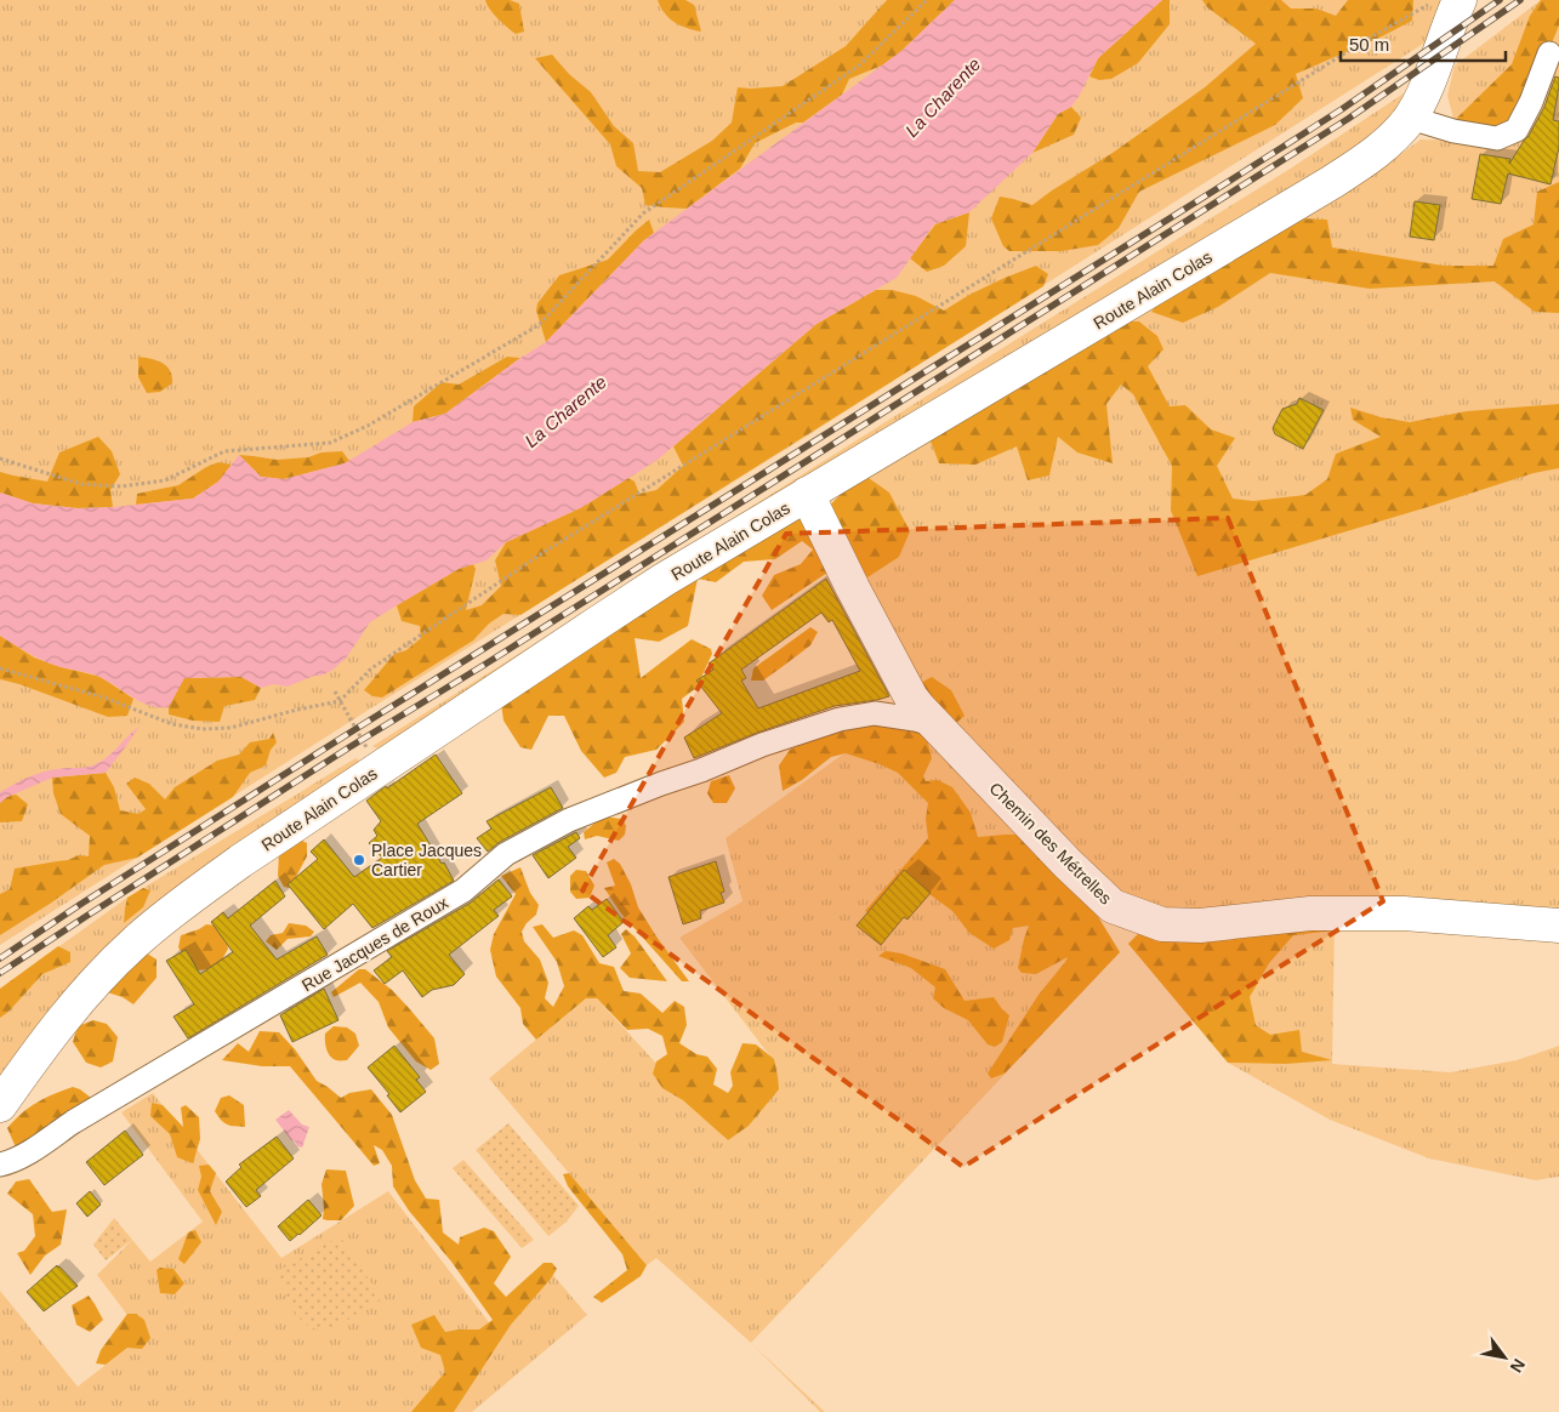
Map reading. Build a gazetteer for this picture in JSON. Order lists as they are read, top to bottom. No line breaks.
{"streets":{"street":["Route Alain Colas","Chemin des Métrelles","Rue Jacques de Roux"]},"crossings":[["Route Alain Colas","Chemin des Métrelles"],["Chemin des Métrelles","Rue Jacques de Roux"]],"water":["La Charente"],"places":["Place Jacques Cartier"],"scale_bar":"50 m","north":"bottom right"}
